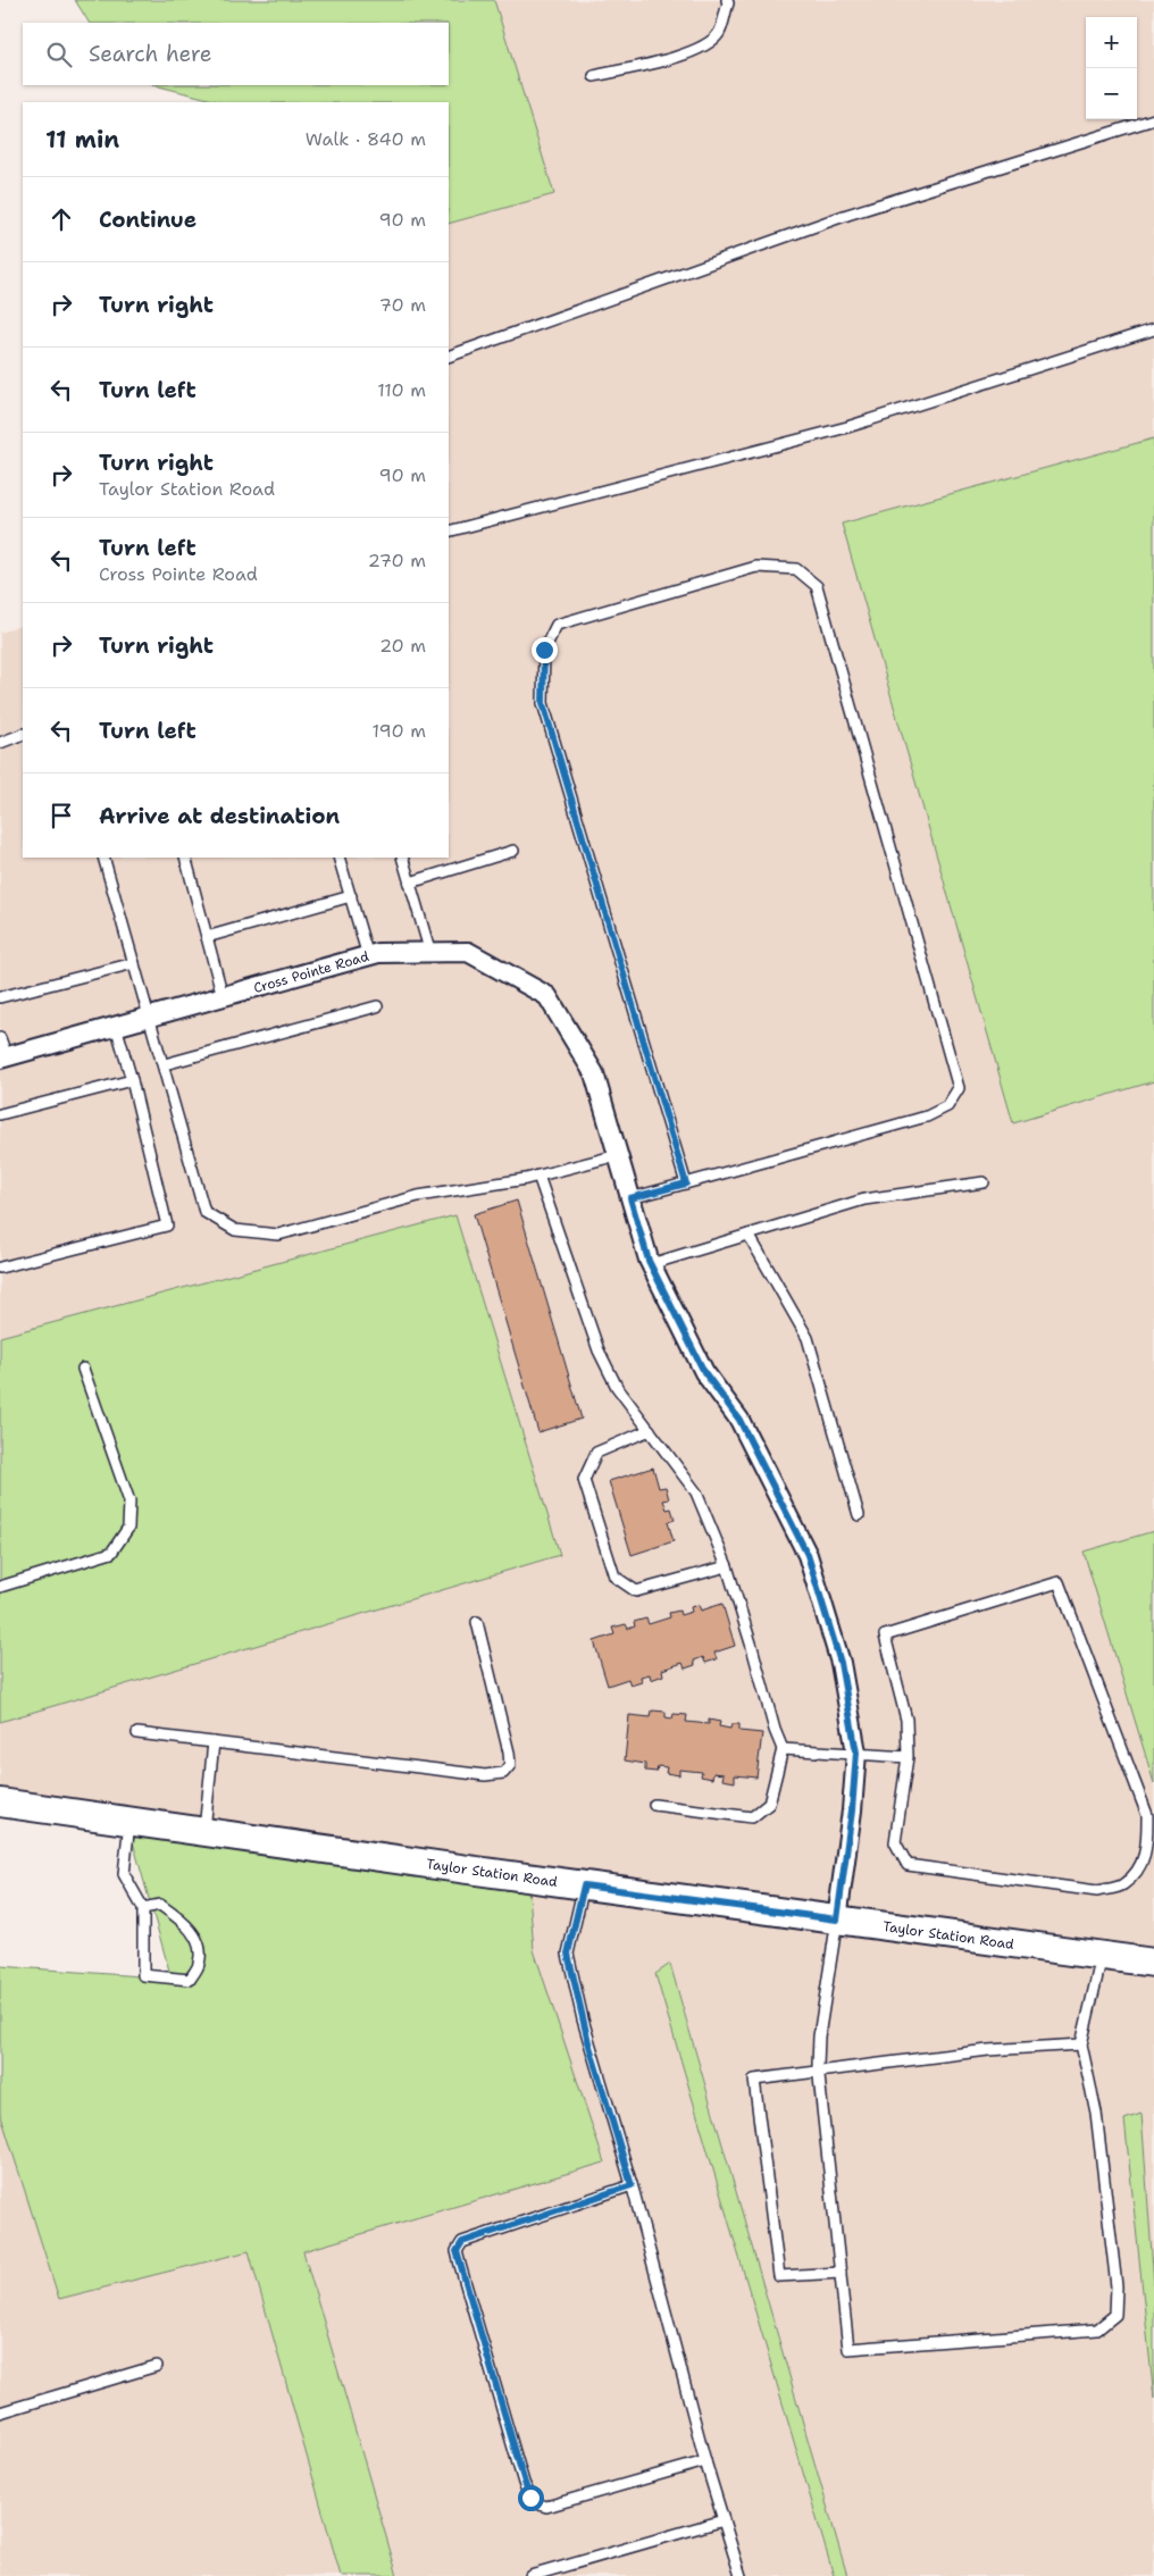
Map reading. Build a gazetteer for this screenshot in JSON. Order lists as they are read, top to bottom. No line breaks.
{"streets":{"main road":["Taylor Station Road"],"street":["Cross Pointe Road"]},"crossings":[["Cross Pointe Road","Taylor Station Road"]],"page":{"map_buttons":["+","−"],"search":"Search here","heading":["11 min","Walk · 840 m"],"list":[["Continue","90 m"],["Turn right","70 m"],["Turn left","110 m"],["Turn right","Taylor Station Road","90 m"],["Turn left","Cross Pointe Road","270 m"],["Turn right","20 m"],["Turn left","190 m"],"Arrive at destination"]}}
